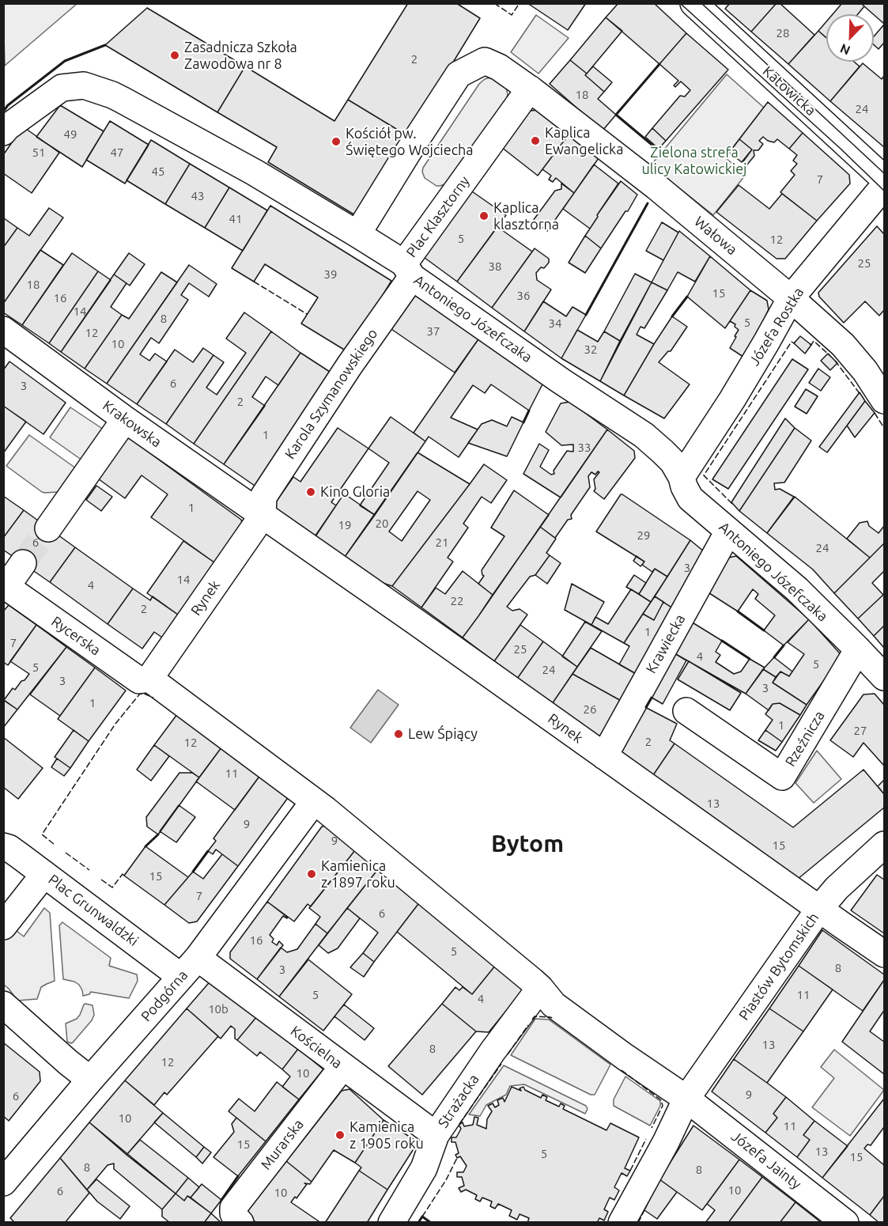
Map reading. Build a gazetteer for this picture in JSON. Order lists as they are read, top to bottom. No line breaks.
{"streets":{"street":["Katowicka","Plac Klasztorny","Wałowa","Antoniego Józefczaka","Józefa Rostka","Karola Szymanowskiego","Krakowska","Rynek","Rycerska","Krawiecka","Rzeźnicza","Plac Grunwaldzki","Piastów Bytomskich","Podgórna","Kościelna","Strażacka","Murarska","Józefa Jainty"]},"crossings":[["Plac Klasztorny","Wałowa"],["Plac Klasztorny","Antoniego Józefczaka"],["Plac Klasztorny","Karola Szymanowskiego"],["Wałowa","Józefa Rostka"],["Antoniego Józefczaka","Józefa Rostka"],["Antoniego Józefczaka","Karola Szymanowskiego"],["Antoniego Józefczaka","Krawiecka"],["Antoniego Józefczaka","Rzeźnicza"],["Karola Szymanowskiego","Krakowska"],["Karola Szymanowskiego","Rynek"],["Krakowska","Rynek"],["Rynek","Rycerska"],["Rynek","Krawiecka"],["Rynek","Piastów Bytomskich"],["Plac Grunwaldzki","Podgórna"],["Plac Grunwaldzki","Kościelna"],["Piastów Bytomskich","Józefa Jainty"],["Podgórna","Kościelna"],["Kościelna","Strażacka"],["Kościelna","Murarska"]],"districts":["Bytom"],"parks":["Zielona strefa ulicy Katowickiej"],"places":["Zasadnicza Szkoła Zawodowa nr 8","Kaplica Ewangelicka","Kościół pw. Świętego Wojciecha","Kaplica klasztorna","Kino Gloria","Lew Śpiący","Kamienica z 1897 roku","Kamienica z 1905 roku"],"house_numbers":["28","2","18","24","49","51","47","45","7","43","41","5","12","25","38","39","18","15","36","16","14","8","5","34","37","12","10","32","6","3","2","1","33","1","20","19","29","6","21","24","3","14","4","22","2","1","7","25","4","5","5","24","3","3","1","26","1","27","2","12","11","13","9","9","15","15","7","6","16","5","8","3","5","11","4","10b","13","8","12","10","9","6","10","11","15","13","5","15","8","8","10","6","10"],"north":"bottom left"}
